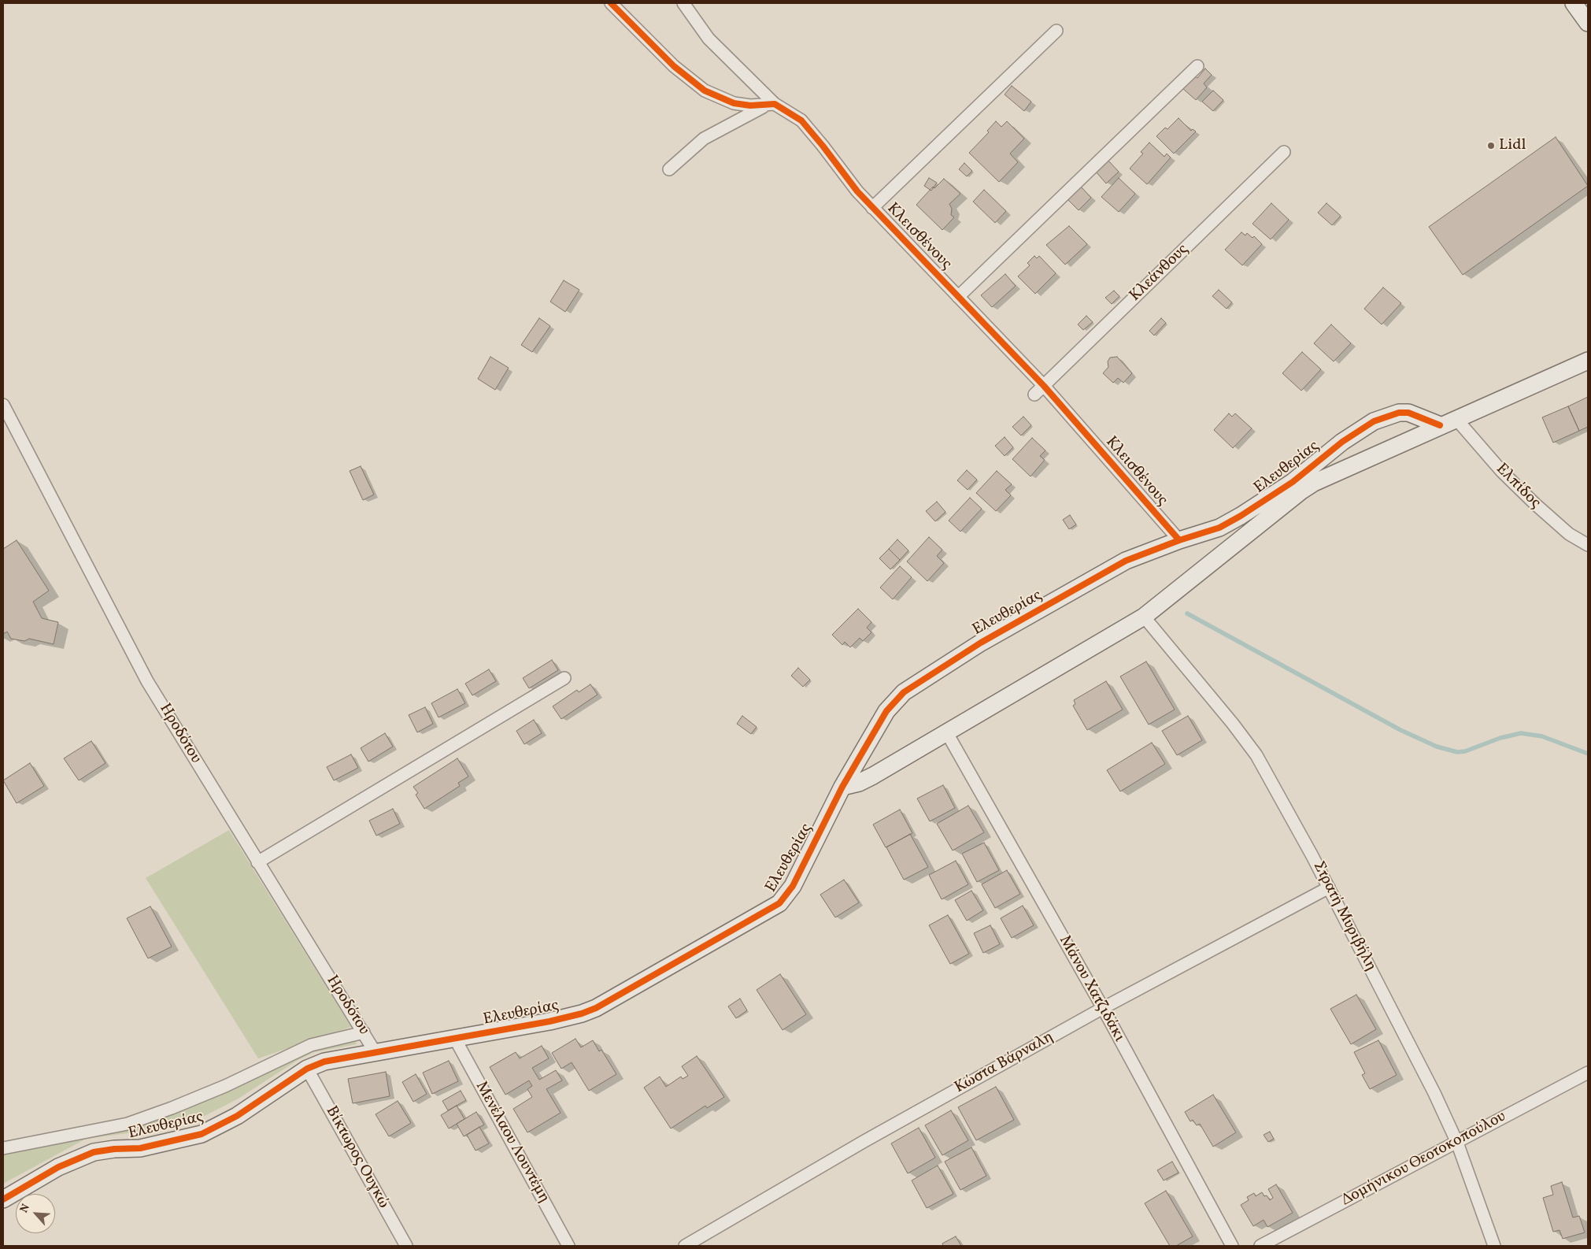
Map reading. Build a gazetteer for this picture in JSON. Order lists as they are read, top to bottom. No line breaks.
{"streets":{"street":["Κλεισθένους","Κλεάνθους","Ελευθερίας","Ελπίδος","Ηροδότου","Στρατή Μυριβήλη","Μάνου Χατζιδάκι","Κώστα Βάρναλη","Μενέλαου Λουντέμη","Βίκτωρος Ουγκώ","Δομήνικου Θεοτοκοπούλου"]},"crossings":[["Κλεισθένους","Κλεάνθους"],["Κλεισθένους","Ελευθερίας"],["Ελευθερίας","Ελπίδος"],["Ελευθερίας","Ηροδότου"],["Ελευθερίας","Στρατή Μυριβήλη"],["Ελευθερίας","Μάνου Χατζιδάκι"],["Ελευθερίας","Μενέλαου Λουντέμη"],["Ελευθερίας","Βίκτωρος Ουγκώ"],["Στρατή Μυριβήλη","Κώστα Βάρναλη"],["Στρατή Μυριβήλη","Δομήνικου Θεοτοκοπούλου"],["Μάνου Χατζιδάκι","Κώστα Βάρναλη"]],"places":["Lidl"],"north":"top left"}
